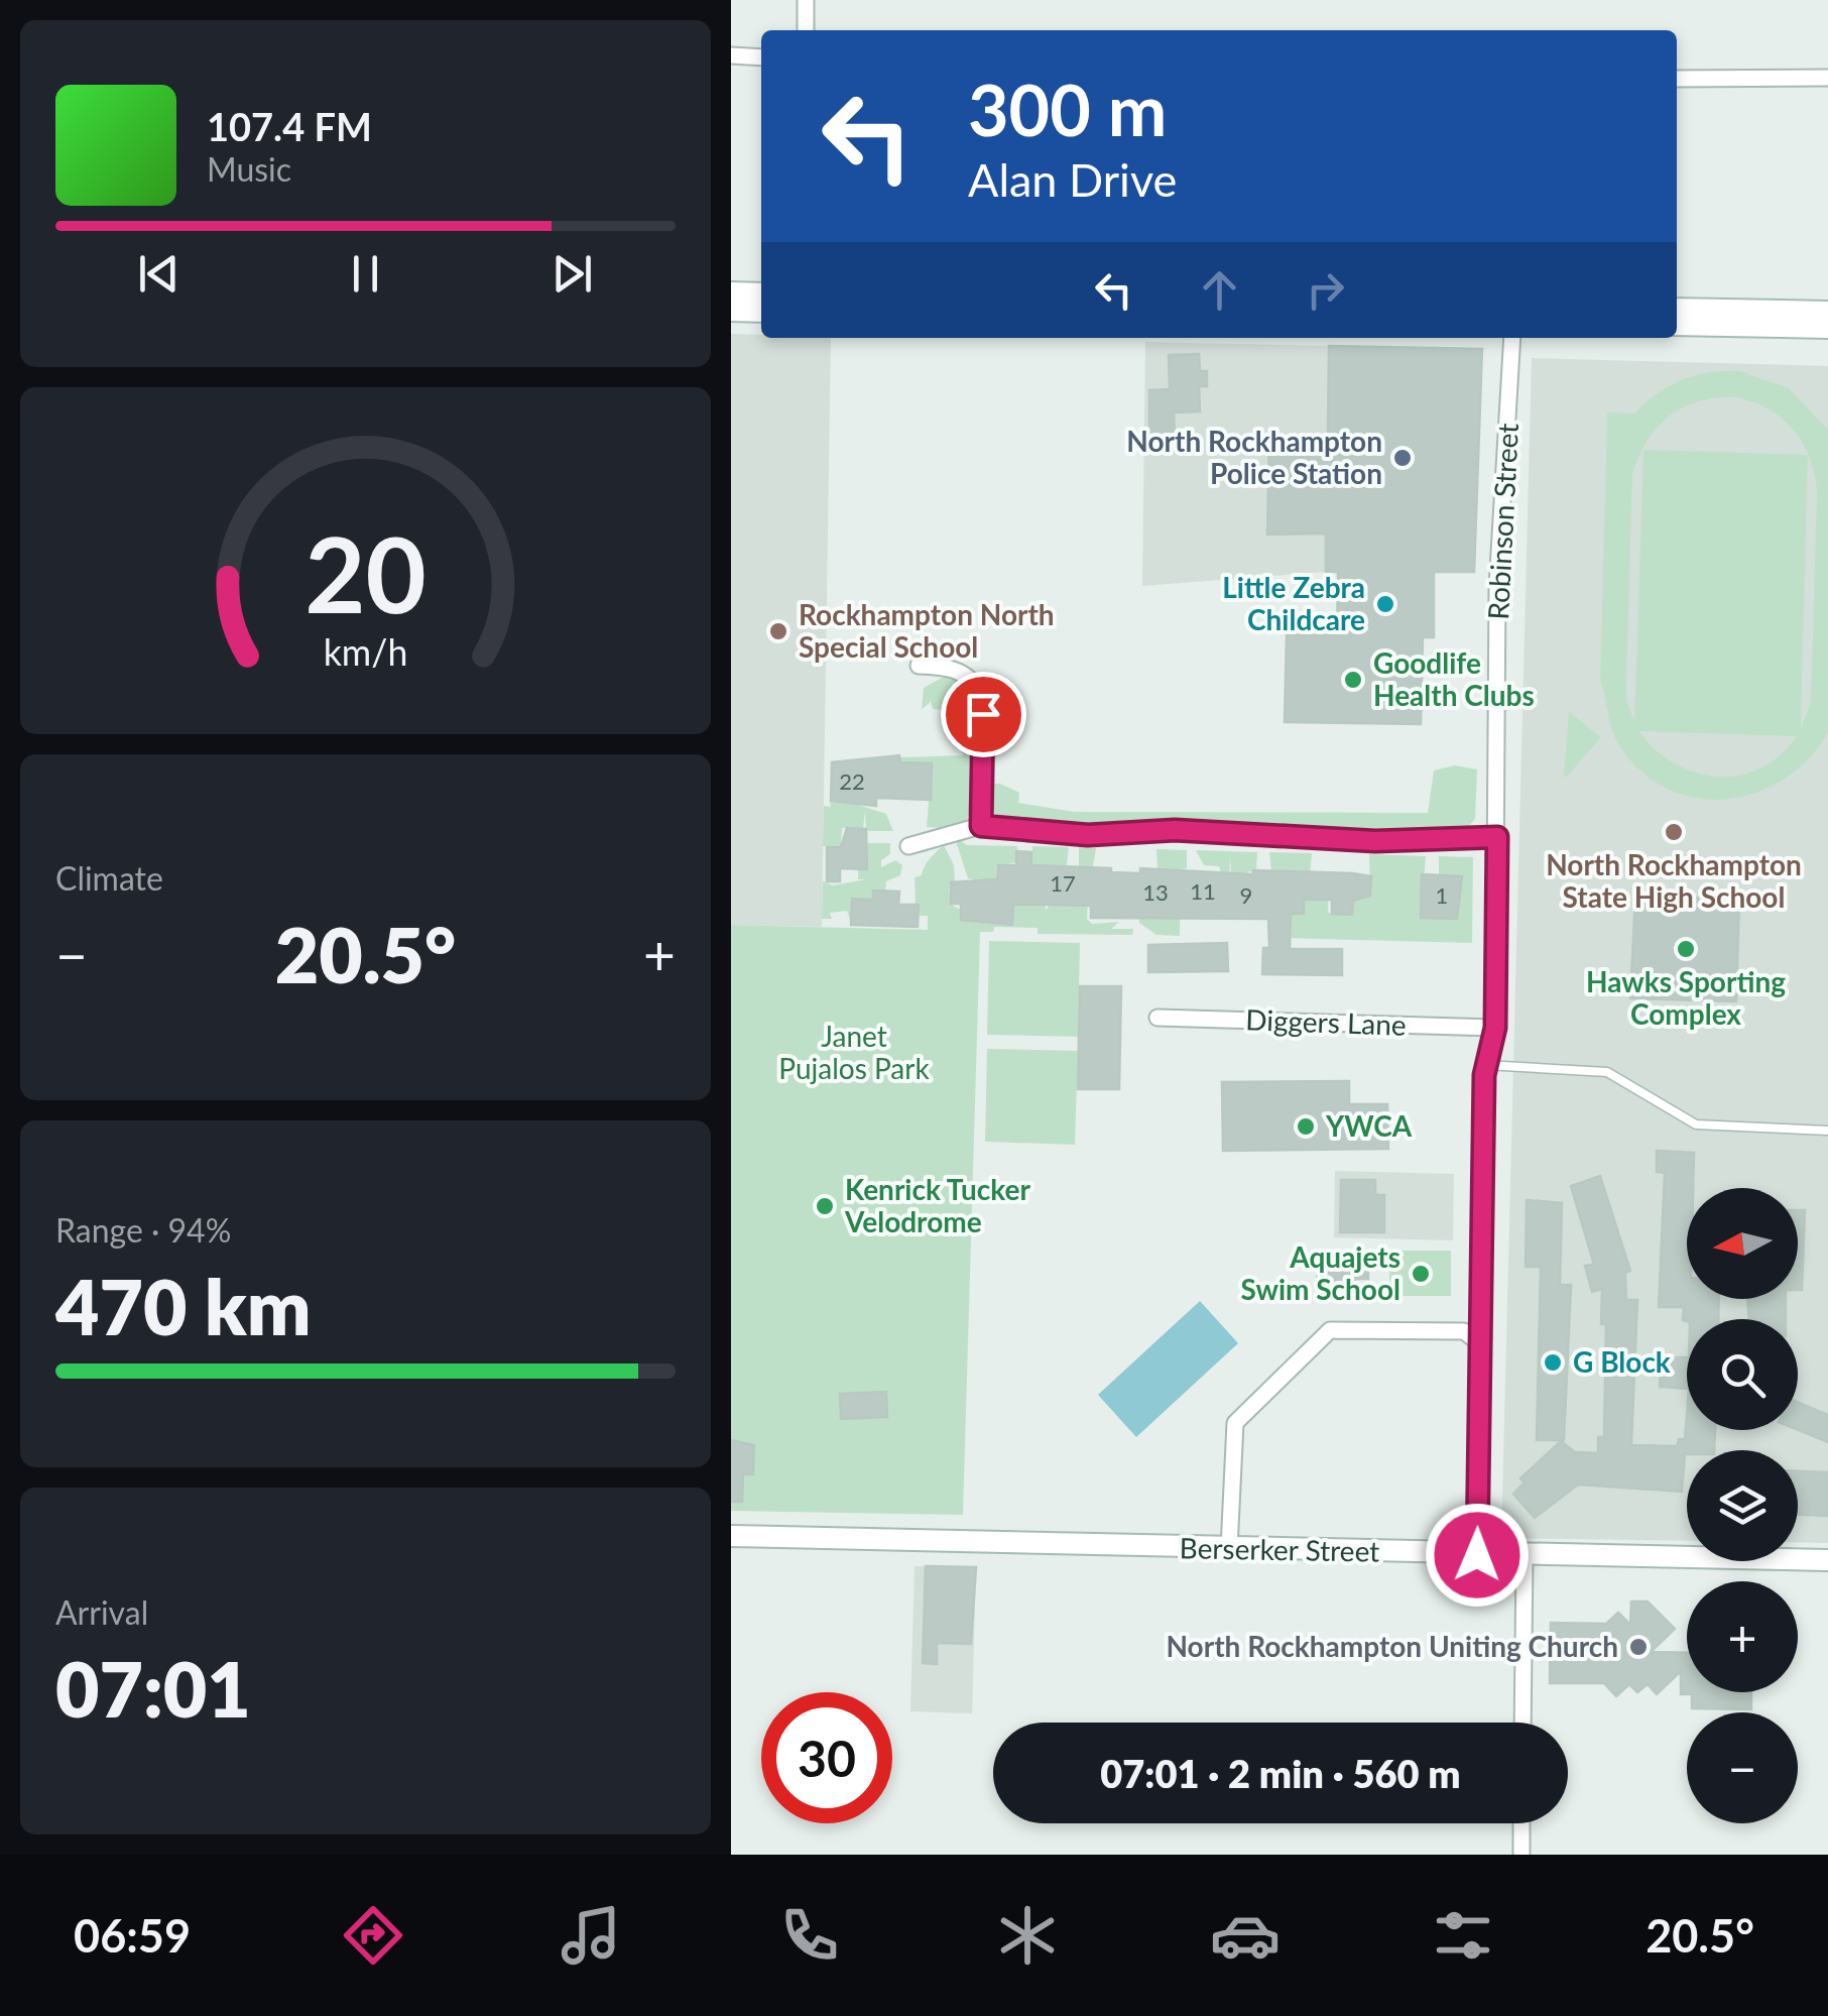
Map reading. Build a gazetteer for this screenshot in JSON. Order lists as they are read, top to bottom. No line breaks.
{"streets":{"street":["Robinson Street","Diggers Lane","Berserker Street"]},"crossings":[["Robinson Street","Diggers Lane"],["Robinson Street","Berserker Street"]],"parks":["Janet Pujalos Park"],"places":["North Rockhampton Police Station","Little Zebra Childcare","Rockhampton North Special School","Goodlife Health Clubs","North Rockhampton State High School","Hawks Sporting Complex","YWCA","Kenrick Tucker Velodrome","Aquajets Swim School","G Block","North Rockhampton Uniting Church"],"house_numbers":["22","17","11","13","9","1"],"north":"left","page":{"turn":["300 m","Alan Drive"],"song":["107.4 FM","Music"],"tile":["Climate",["Range · 94%","470 km"],["Arrival","07:01"]],"heat":["−","20.5°","+"],"map_buttons":["+","−"],"limit":"30","trip":"07:01 · 2 min · 560 m","tabs":["06:59","20.5°"],"gauge":["20","km/h"]}}
